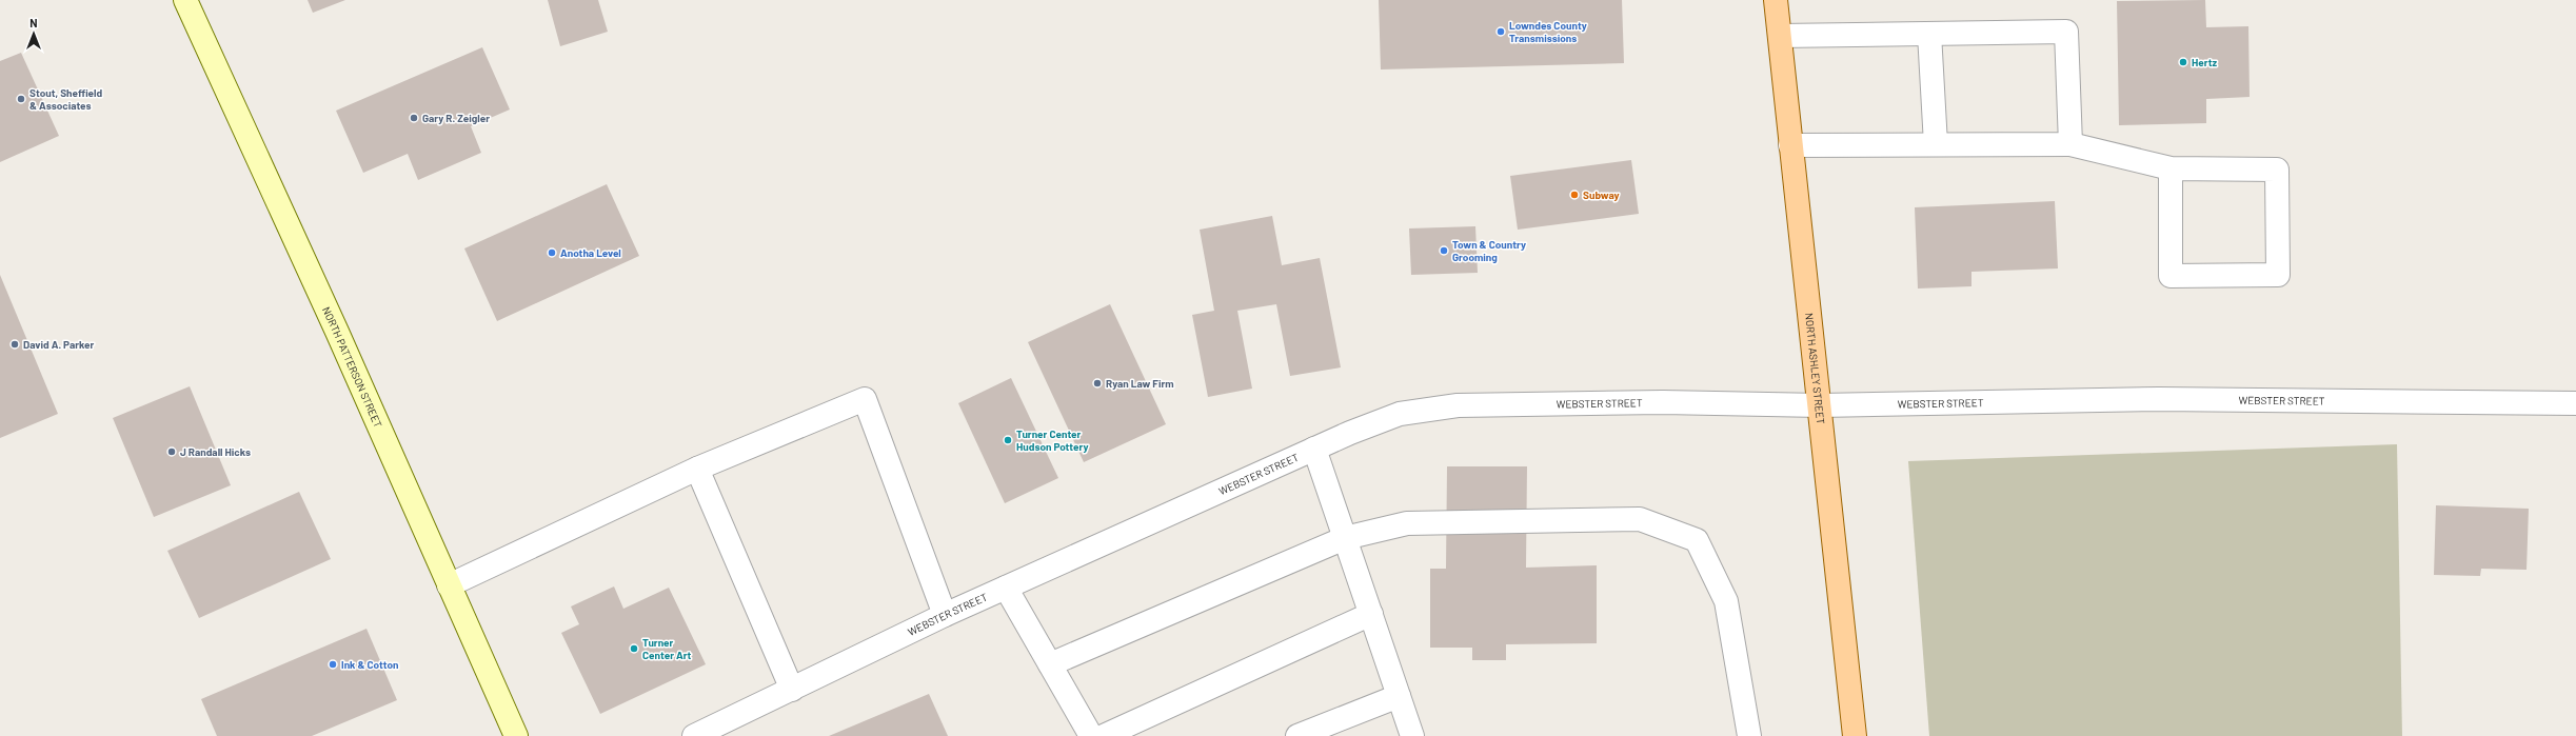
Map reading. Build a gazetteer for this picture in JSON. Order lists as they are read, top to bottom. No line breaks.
{"streets":{"main road":["NORTH PATTERSON STREET","NORTH ASHLEY STREET"],"street":["WEBSTER STREET"]},"crossings":[["NORTH ASHLEY STREET","WEBSTER STREET"]],"places":["Lowndes County Transmissions","Hertz","Stout, Sheffield & Associates","Gary R. Zeigler","Subway","Town & Country Grooming","Anotha Level","David A. Parker","Ryan Law Firm","Turner Center Hudson Pottery","J Randall Hicks","Turner Center Art","Ink & Cotton"],"north":"top"}
